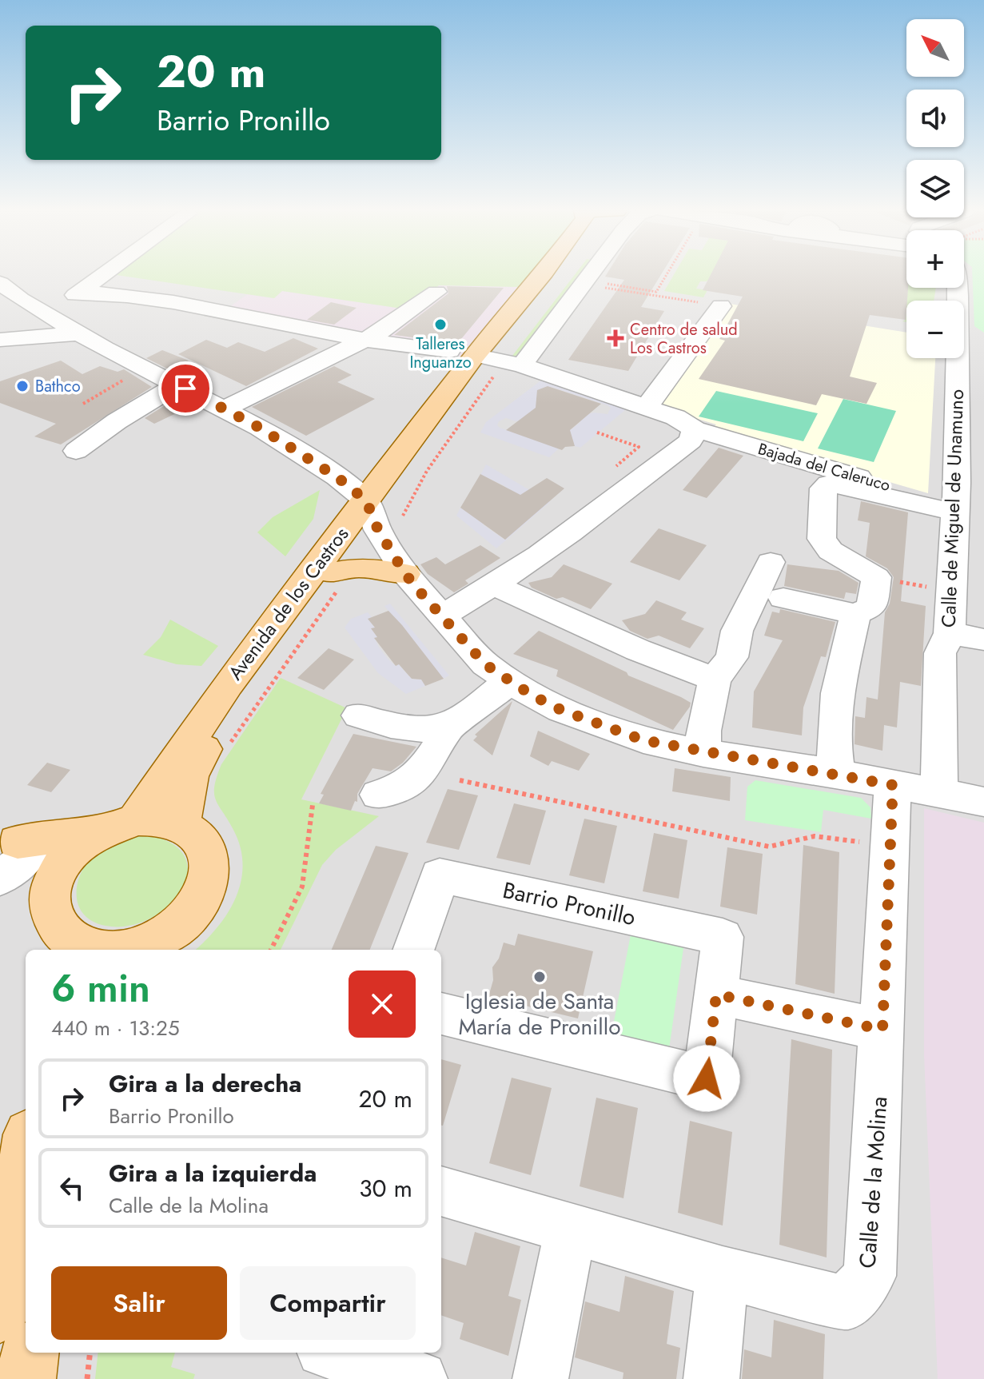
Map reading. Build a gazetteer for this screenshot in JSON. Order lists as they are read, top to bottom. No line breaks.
{"streets":{"main road":["Avenida de los Castros"],"street":["Bajada del Caleruco","Calle de Miguel de Unamuno","Barrio Pronillo","Calle de la Molina"]},"crossings":[["Bajada del Caleruco","Calle de Miguel de Unamuno"],["Bajada del Caleruco","Avenida de los Castros"]],"places":{"other":["Talleres Inguanzo","Bathco","Iglesia de Santa María de Pronillo"],"health":["Centro de salud Los Castros"]},"north":"top left","page":{"map_buttons":["+","−"],"turn":["20 m","Barrio Pronillo"],"heading":["6 min","440 m · 13:25"],"list":[{"name":"Gira a la derecha","note":"Barrio Pronillo","value":"20 m"},{"name":"Gira a la izquierda","note":"Calle de la Molina","value":"30 m"}],"buttons":["Salir","Compartir"]}}
